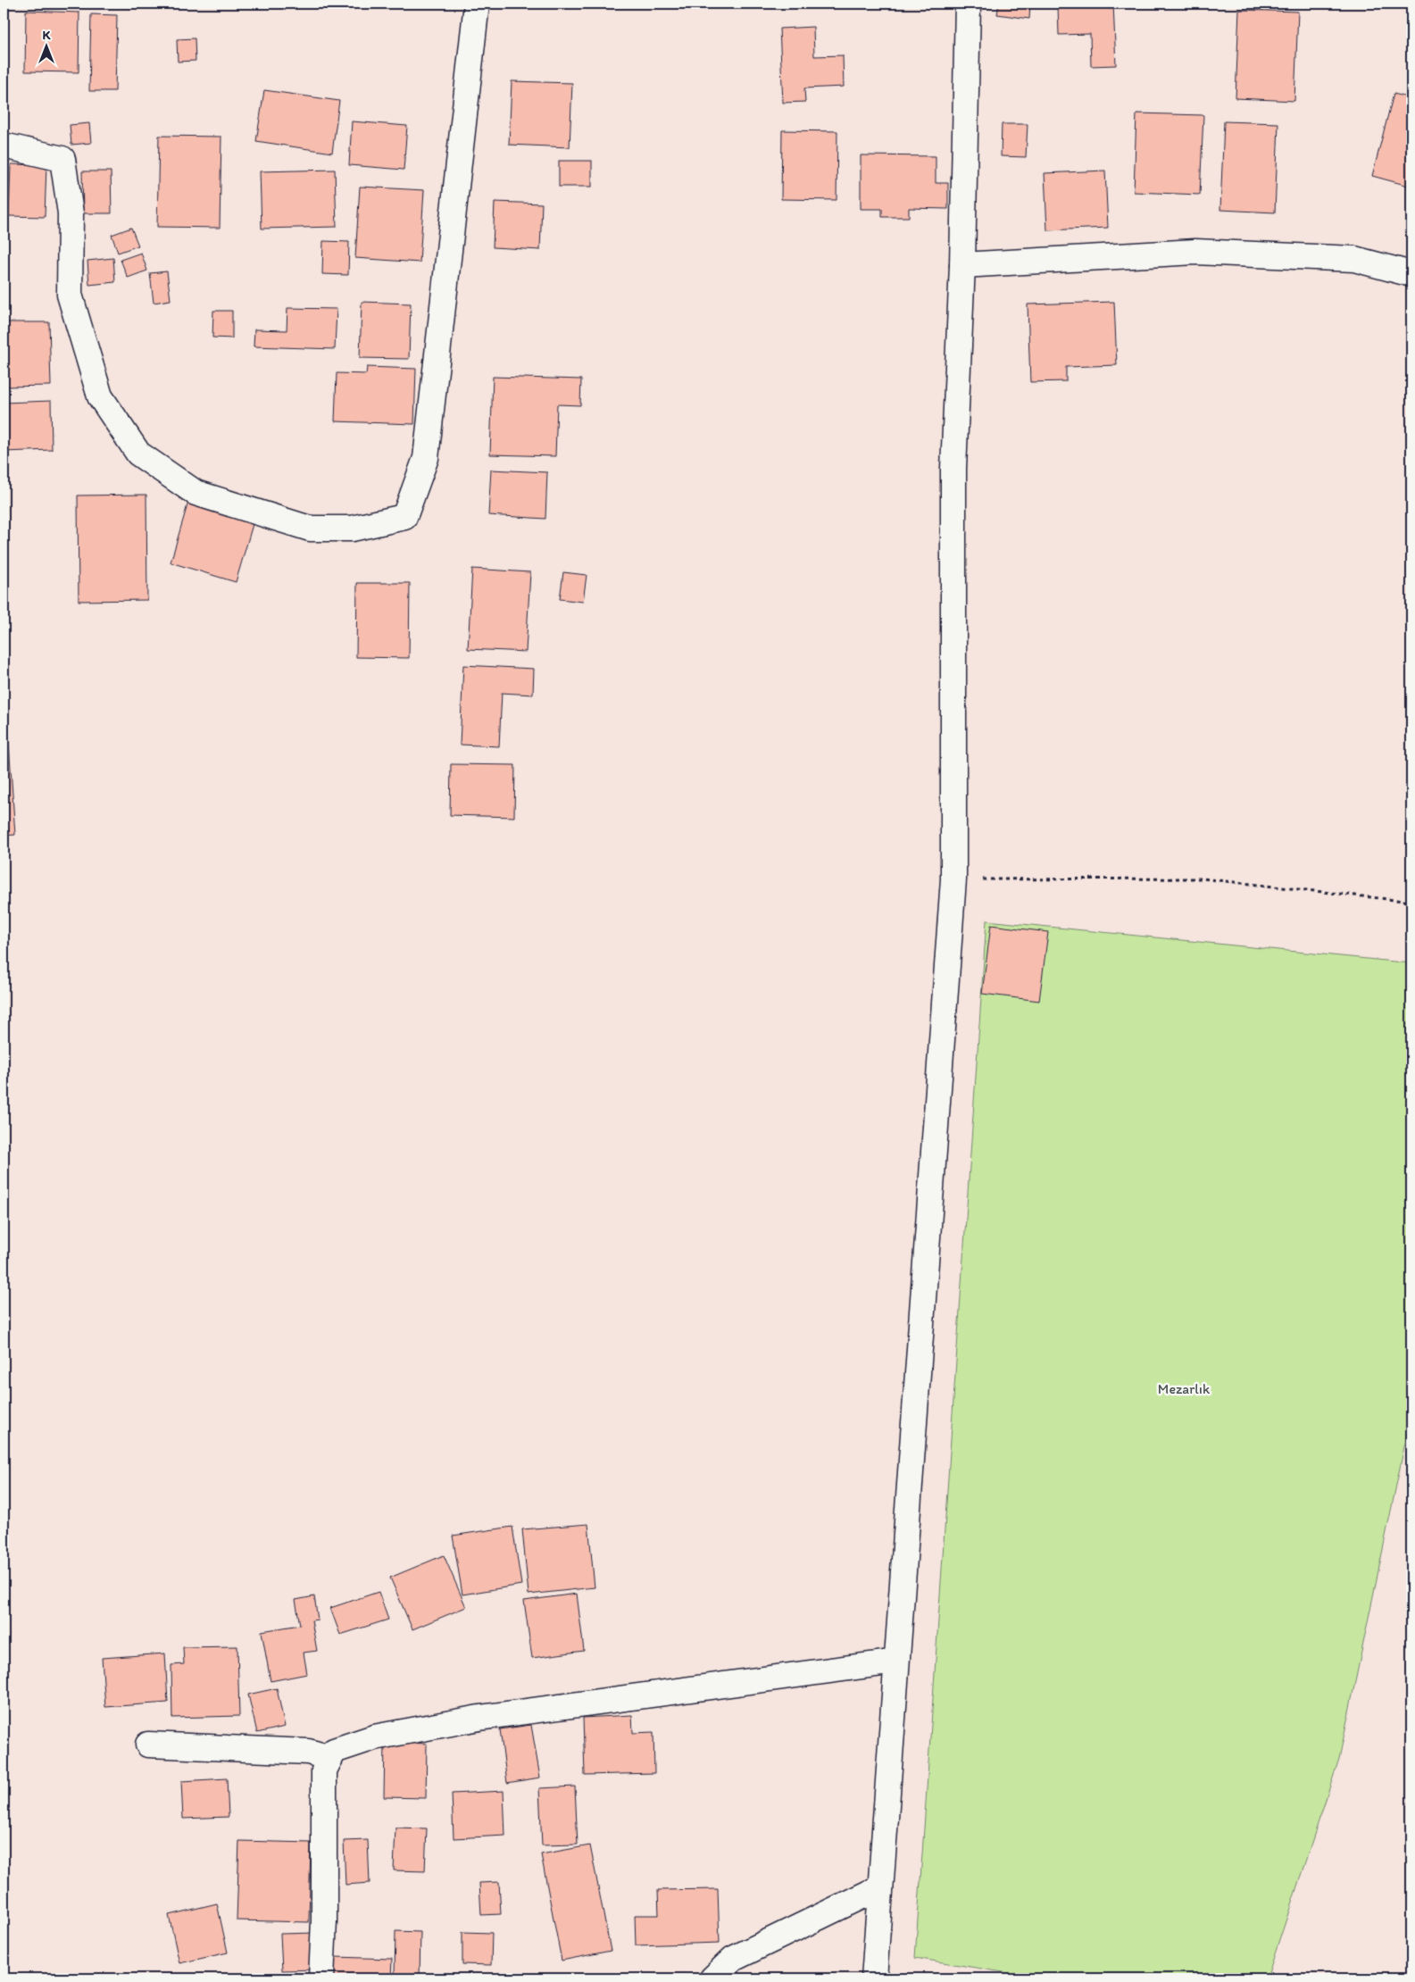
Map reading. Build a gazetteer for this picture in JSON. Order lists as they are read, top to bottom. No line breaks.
{"parks":["Mezarlık"],"north":"top"}
